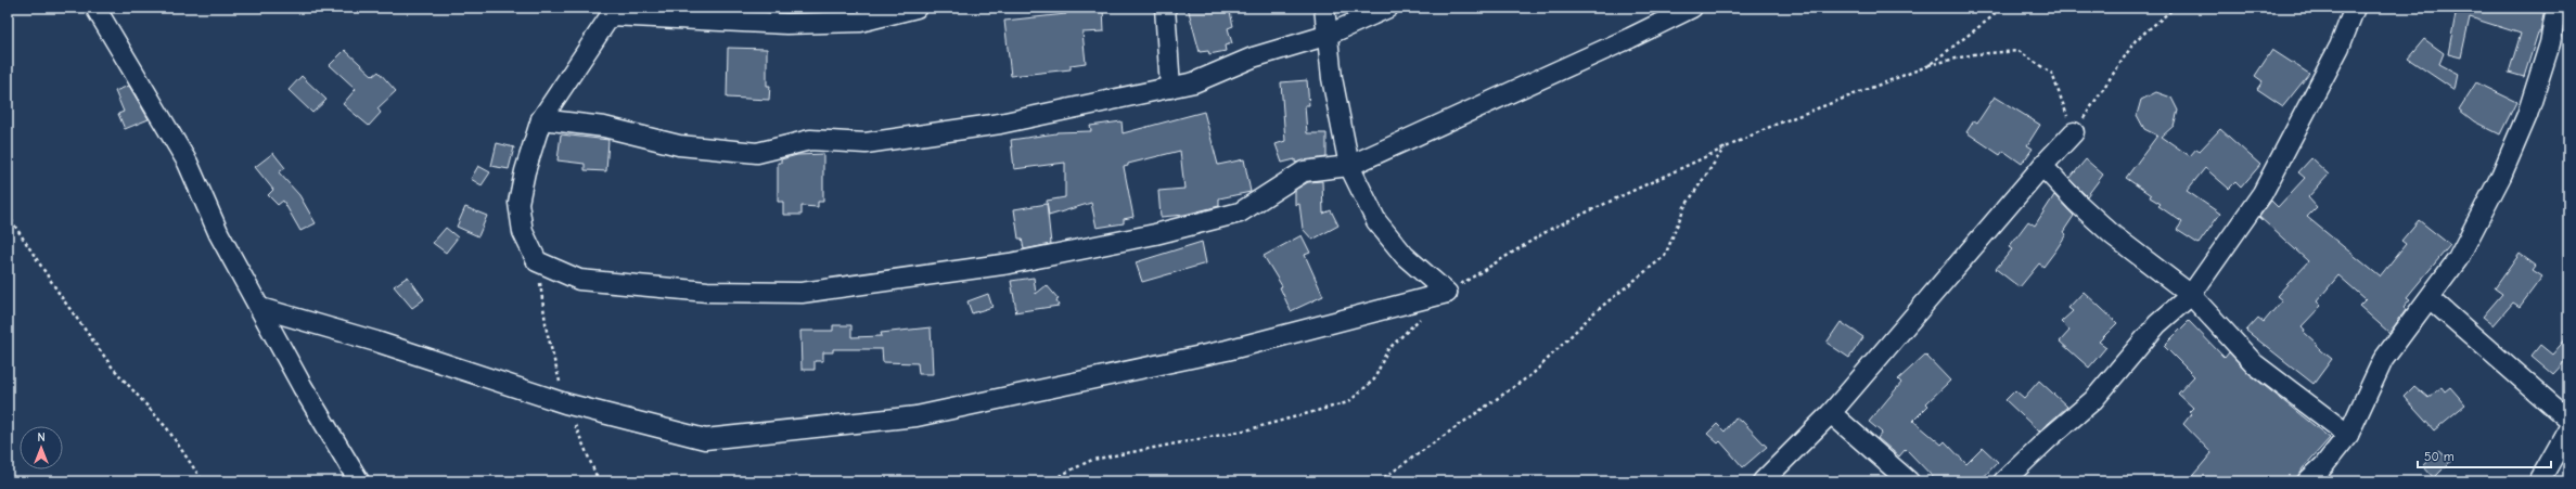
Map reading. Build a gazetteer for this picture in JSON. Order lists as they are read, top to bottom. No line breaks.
{"scale_bar":"50 m","north":"top"}
